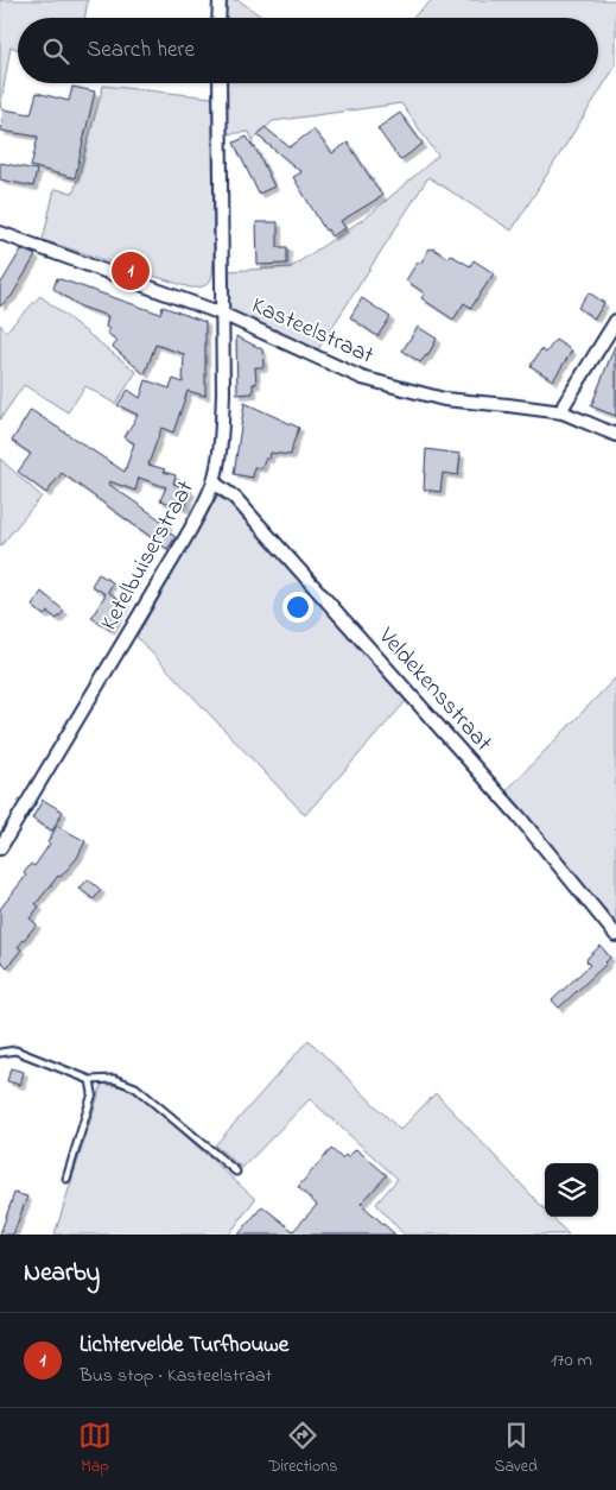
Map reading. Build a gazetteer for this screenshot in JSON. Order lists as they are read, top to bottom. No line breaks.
{"streets":{"street":["Kasteelstraat","Ketelbuiserstraat","Veldekensstraat"]},"crossings":[["Kasteelstraat","Ketelbuiserstraat"],["Ketelbuiserstraat","Veldekensstraat"]],"page":{"search":"Search here","pins":"1","heading":"Nearby","list":[{"mark":"1","name":"Lichtervelde Turfhouwe","note":"Bus stop · Kasteelstraat","value":"170 m"}],"nav":["Map","Directions","Saved"]}}
